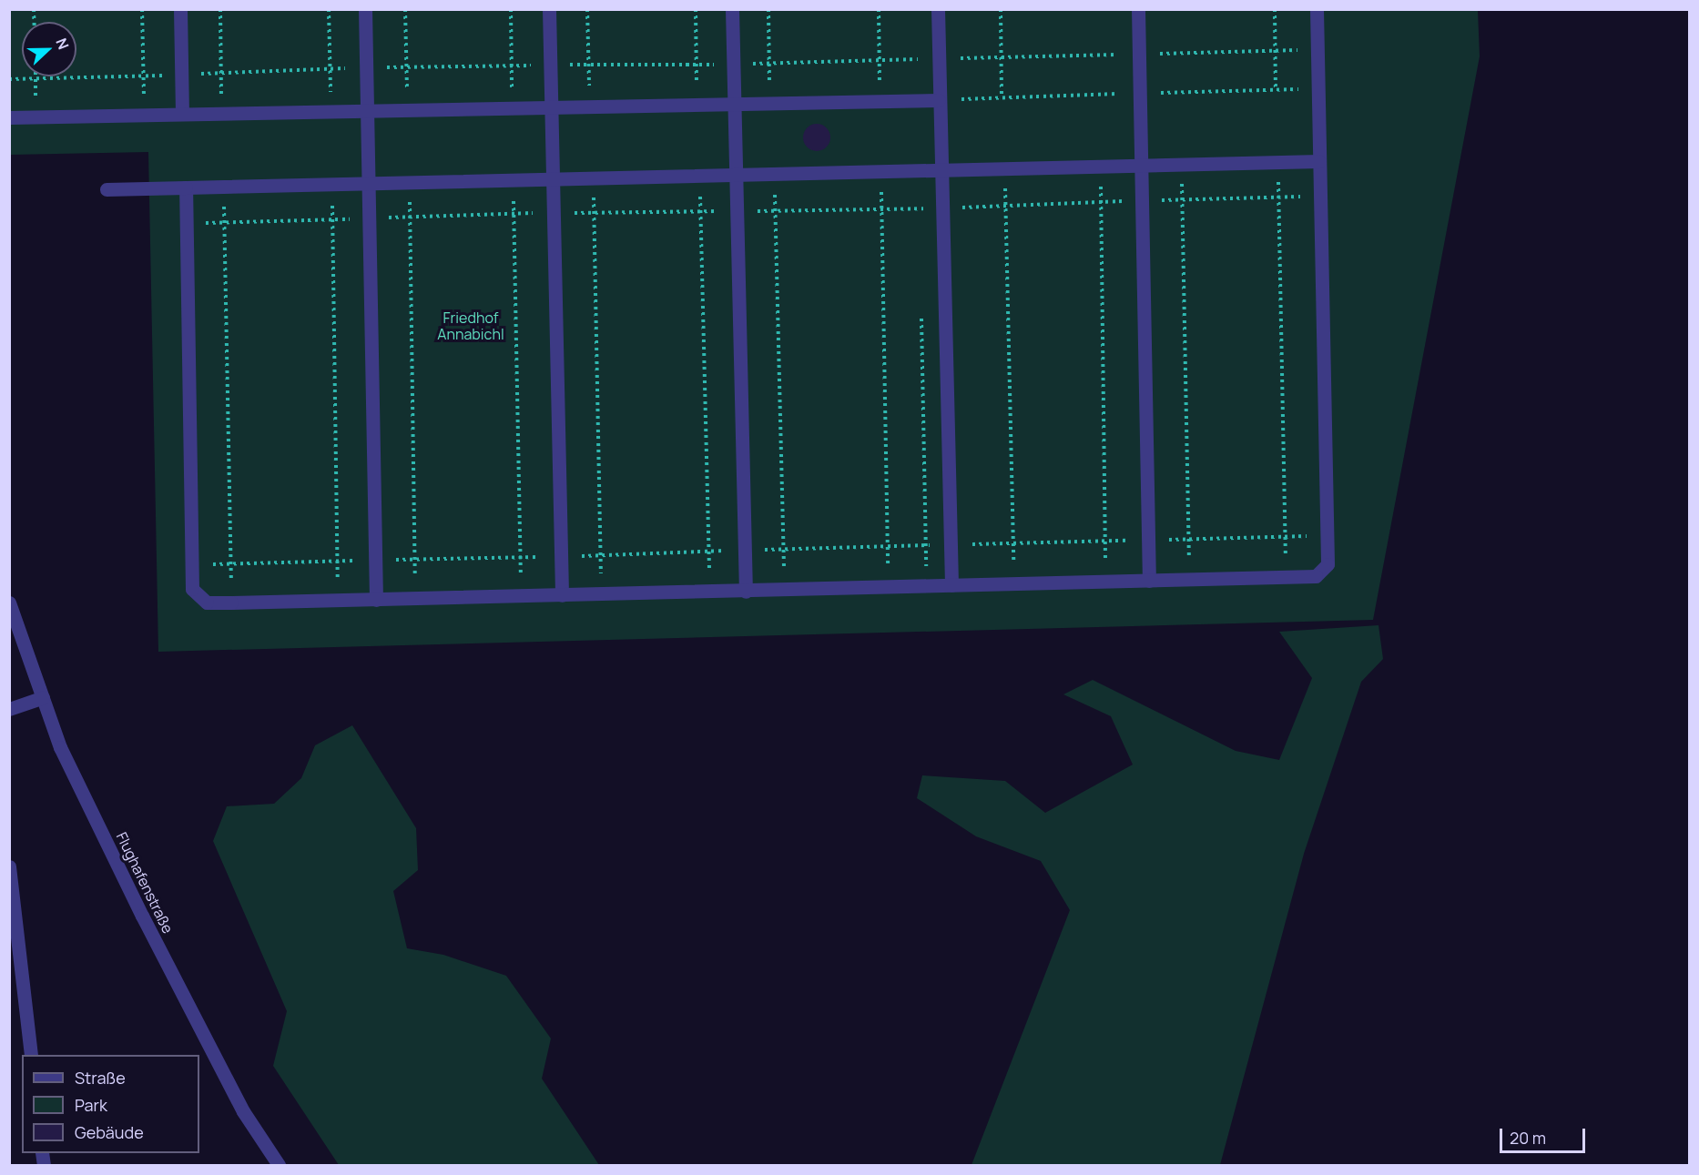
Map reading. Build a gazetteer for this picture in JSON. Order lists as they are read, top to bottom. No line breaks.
{"streets":{"street":["Flughafenstraße"]},"parks":["Friedhof Annabichl"],"legend":["Straße","Park","Gebäude"],"scale_bar":"20 m","north":"right"}
